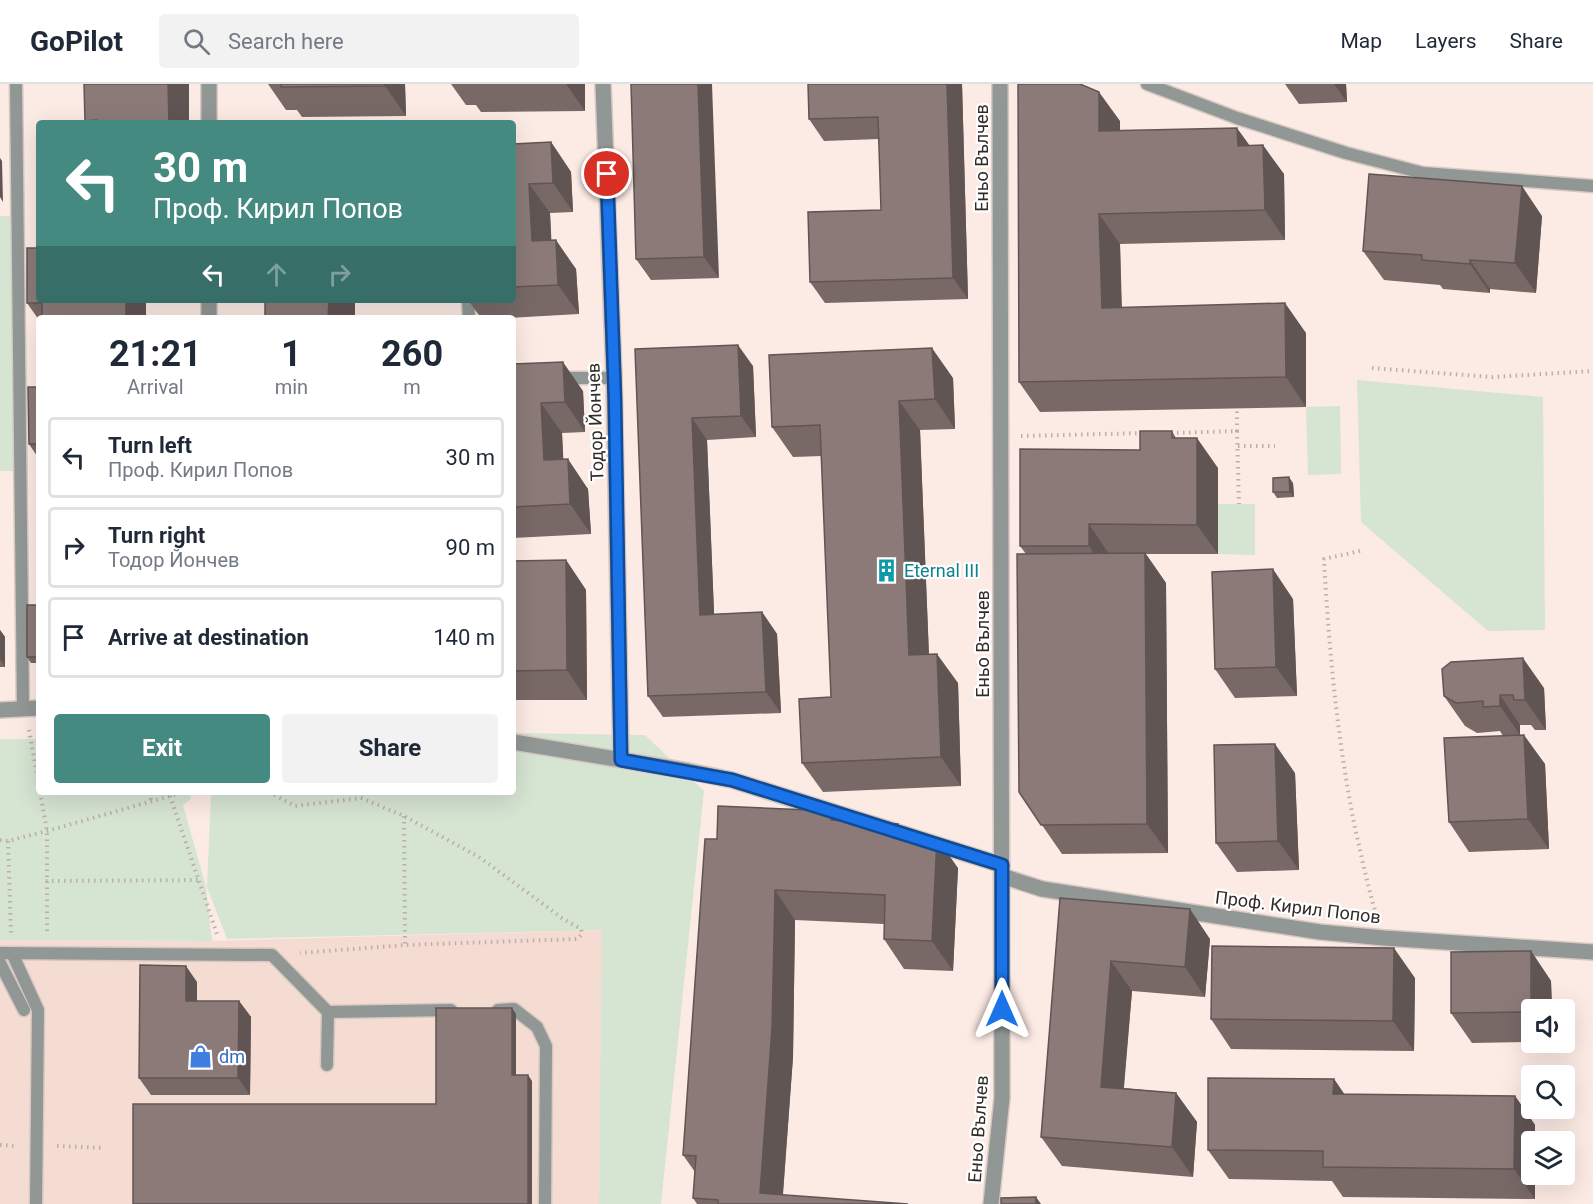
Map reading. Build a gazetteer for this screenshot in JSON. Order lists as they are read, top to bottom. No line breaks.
{"streets":{"street":["Еньо Вълчев","Тодор Йончев","Проф. Кирил Попов"]},"crossings":[["Еньо Вълчев","Проф. Кирил Попов"],["Тодор Йончев","Проф. Кирил Попов"]],"places":{"building":["Eternal III"],"shop":["dm"]},"page":{"header":"GoPilot","search":"Search here","nav":["Map","Layers","Share"],"turn":["30 m","Проф. Кирил Попов"],"eta":["21:21","Arrival","1","min","260","m"],"list":[{"name":"Turn left","note":"Проф. Кирил Попов","value":"30 m"},{"name":"Turn right","note":"Тодор Йончев","value":"90 m"},{"name":"Arrive at destination","value":"140 m"}],"buttons":["Exit","Share"]}}
